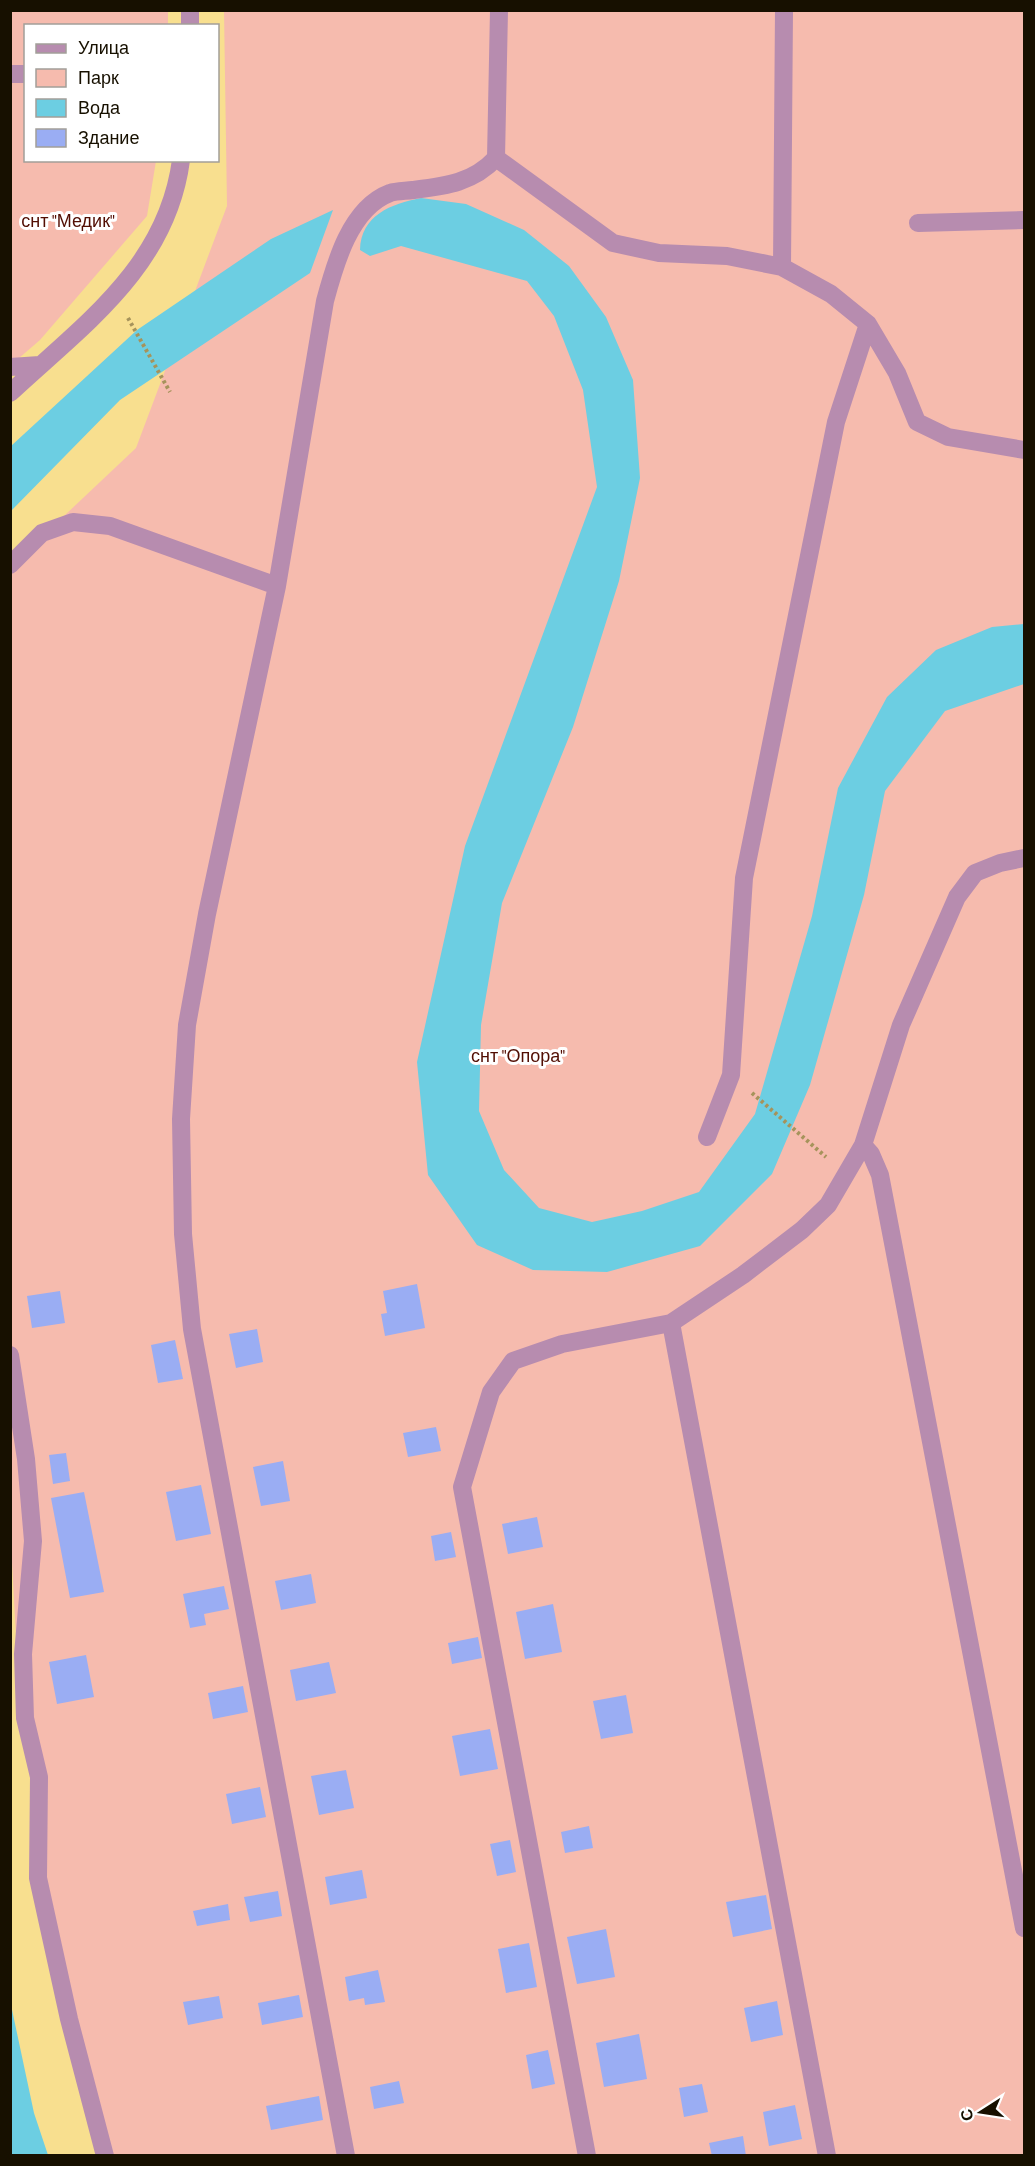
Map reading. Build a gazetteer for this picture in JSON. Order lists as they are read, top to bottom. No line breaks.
{"parks":["снт \"Медик\"","снт \"Опора\""],"legend":["Улица","Парк","Вода","Здание"],"north":"left"}
